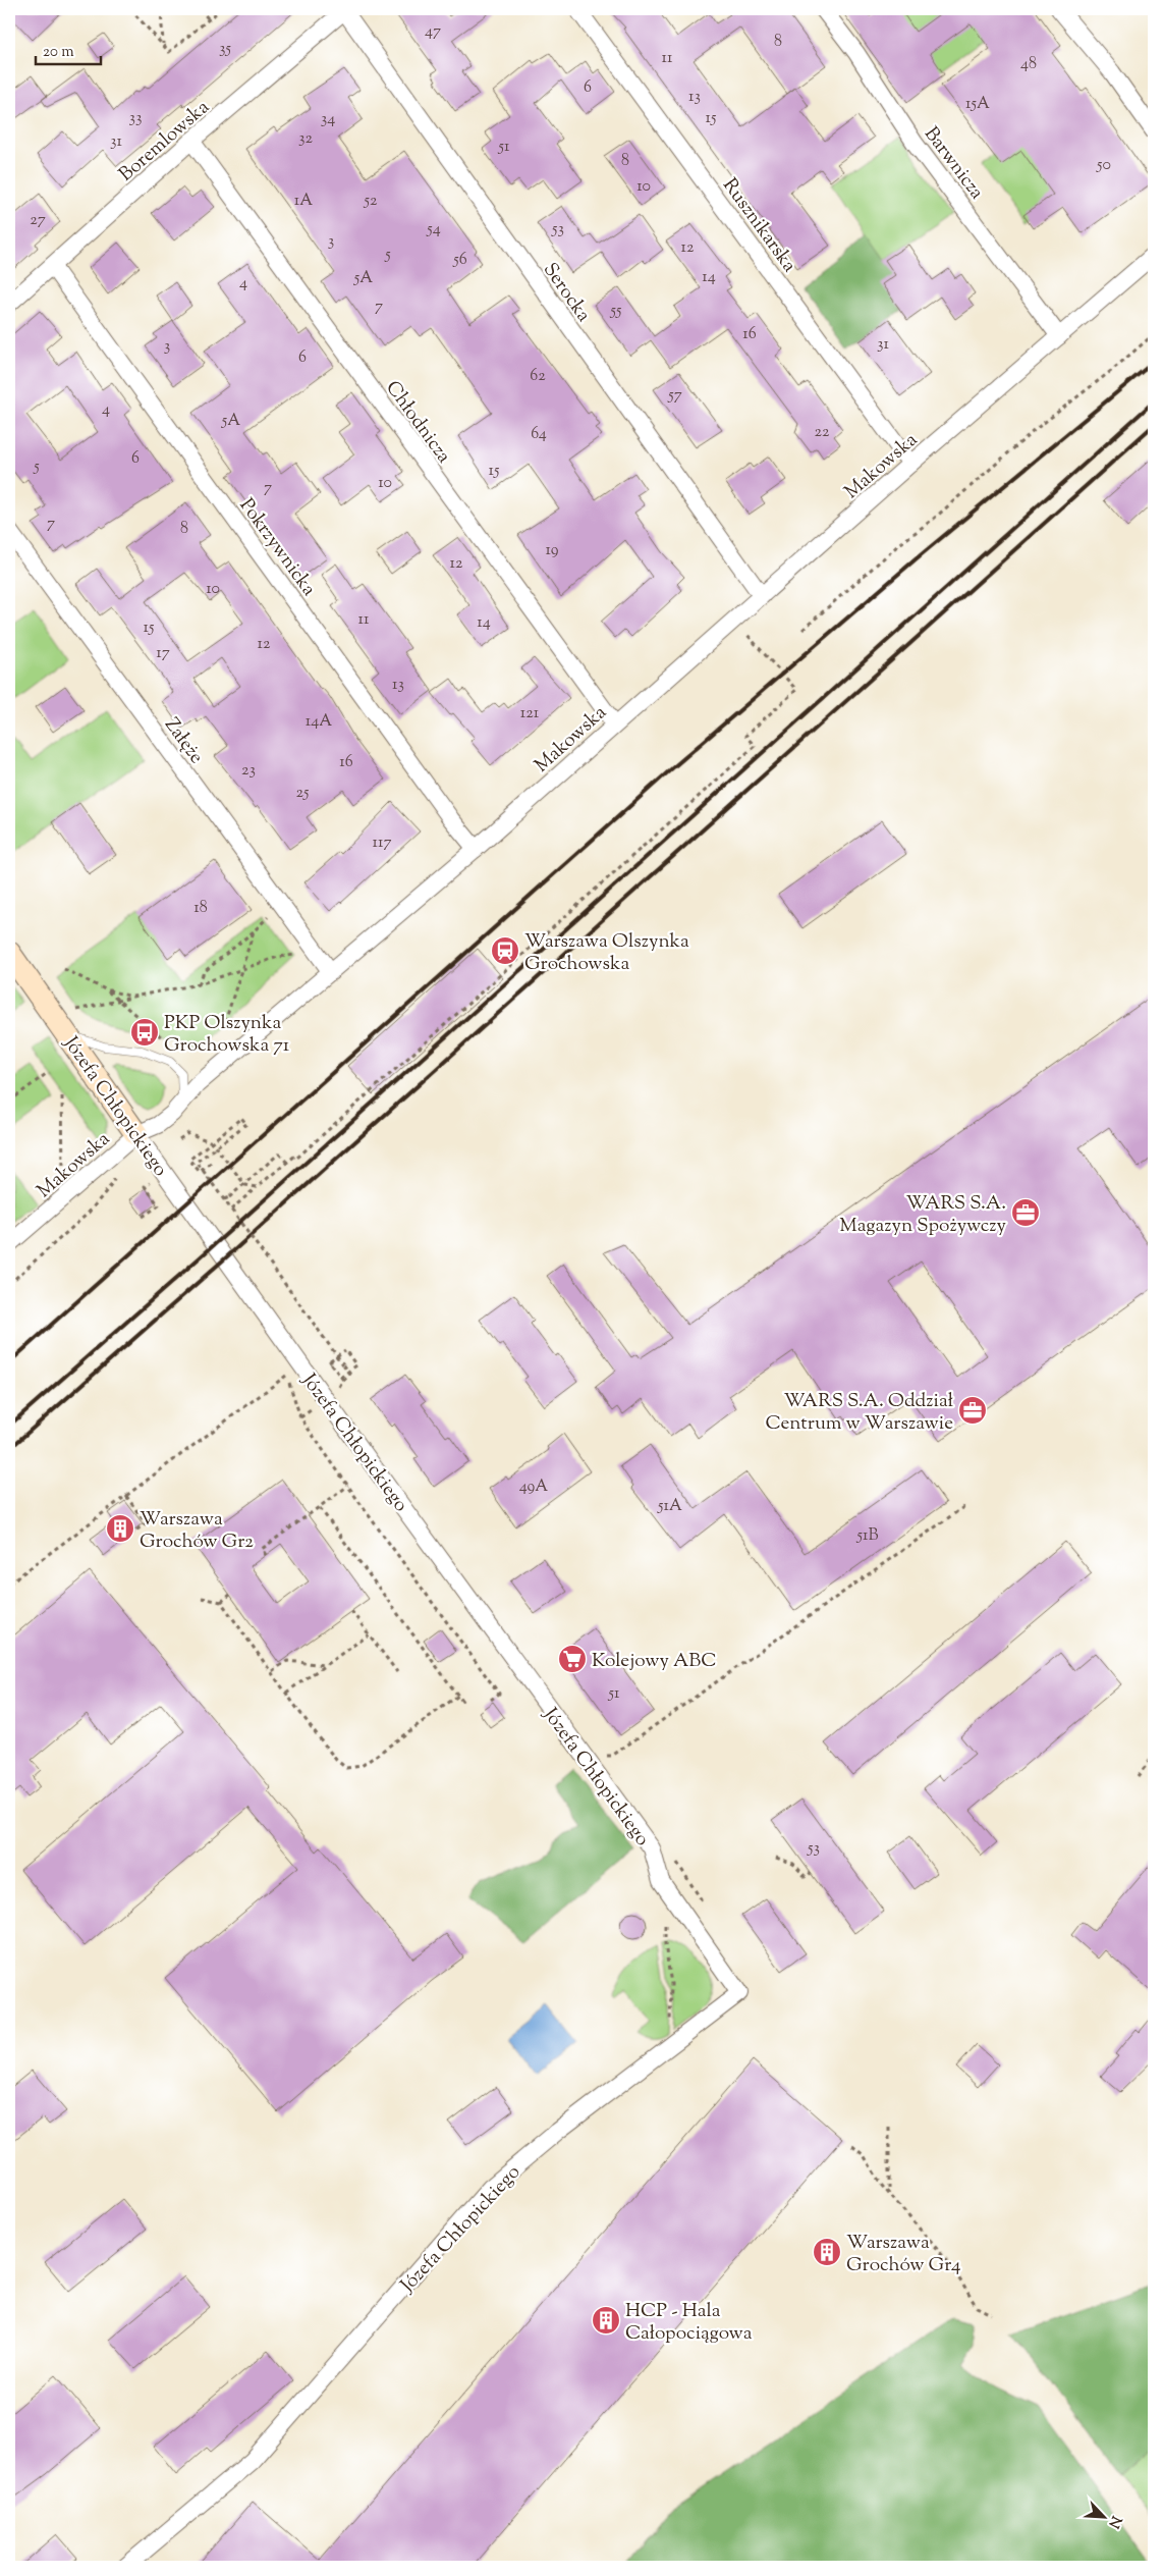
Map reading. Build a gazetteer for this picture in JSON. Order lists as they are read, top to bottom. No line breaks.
{"streets":{"street":["Boremlowska","Barwnicza","Rusznikarska","Serocka","Chłodnicza","Makowska","Pokrzywnicka","Załęże","Józefa Chłopickiego"]},"crossings":[["Boremlowska","Serocka"],["Boremlowska","Chłodnicza"],["Boremlowska","Pokrzywnicka"],["Barwnicza","Makowska"],["Rusznikarska","Makowska"],["Serocka","Makowska"],["Chłodnicza","Makowska"],["Makowska","Pokrzywnicka"],["Makowska","Załęże"],["Makowska","Józefa Chłopickiego"]],"places":{"station":["Warszawa Olszynka Grochowska"],"bus stop":["PKP Olszynka Grochowska 71"],"office":["WARS S.A. Magazyn Spożywczy","WARS S.A. Oddział Centrum w Warszawie"],"building":["Warszawa Grochów Gr2","Warszawa Grochów Gr4","HCP - Hala Całopociągowa"],"supermarket":["Kolejowy ABC"]},"house_numbers":["47","8","35","11","48","6","13","15A","33","15","34","32","31","51","8","50","10","1A","52","27","54","53","3","12","5","56","14","5A","4","7","55","16","31","3","6","62","57","4","5A","22","64","6","5","15","10","7","7","8","19","12","10","11","14","15","12","17","13","121","14A","16","23","25","117","18","49A","51A","51B","51","53"],"scale_bar":"20 m","north":"bottom right"}
